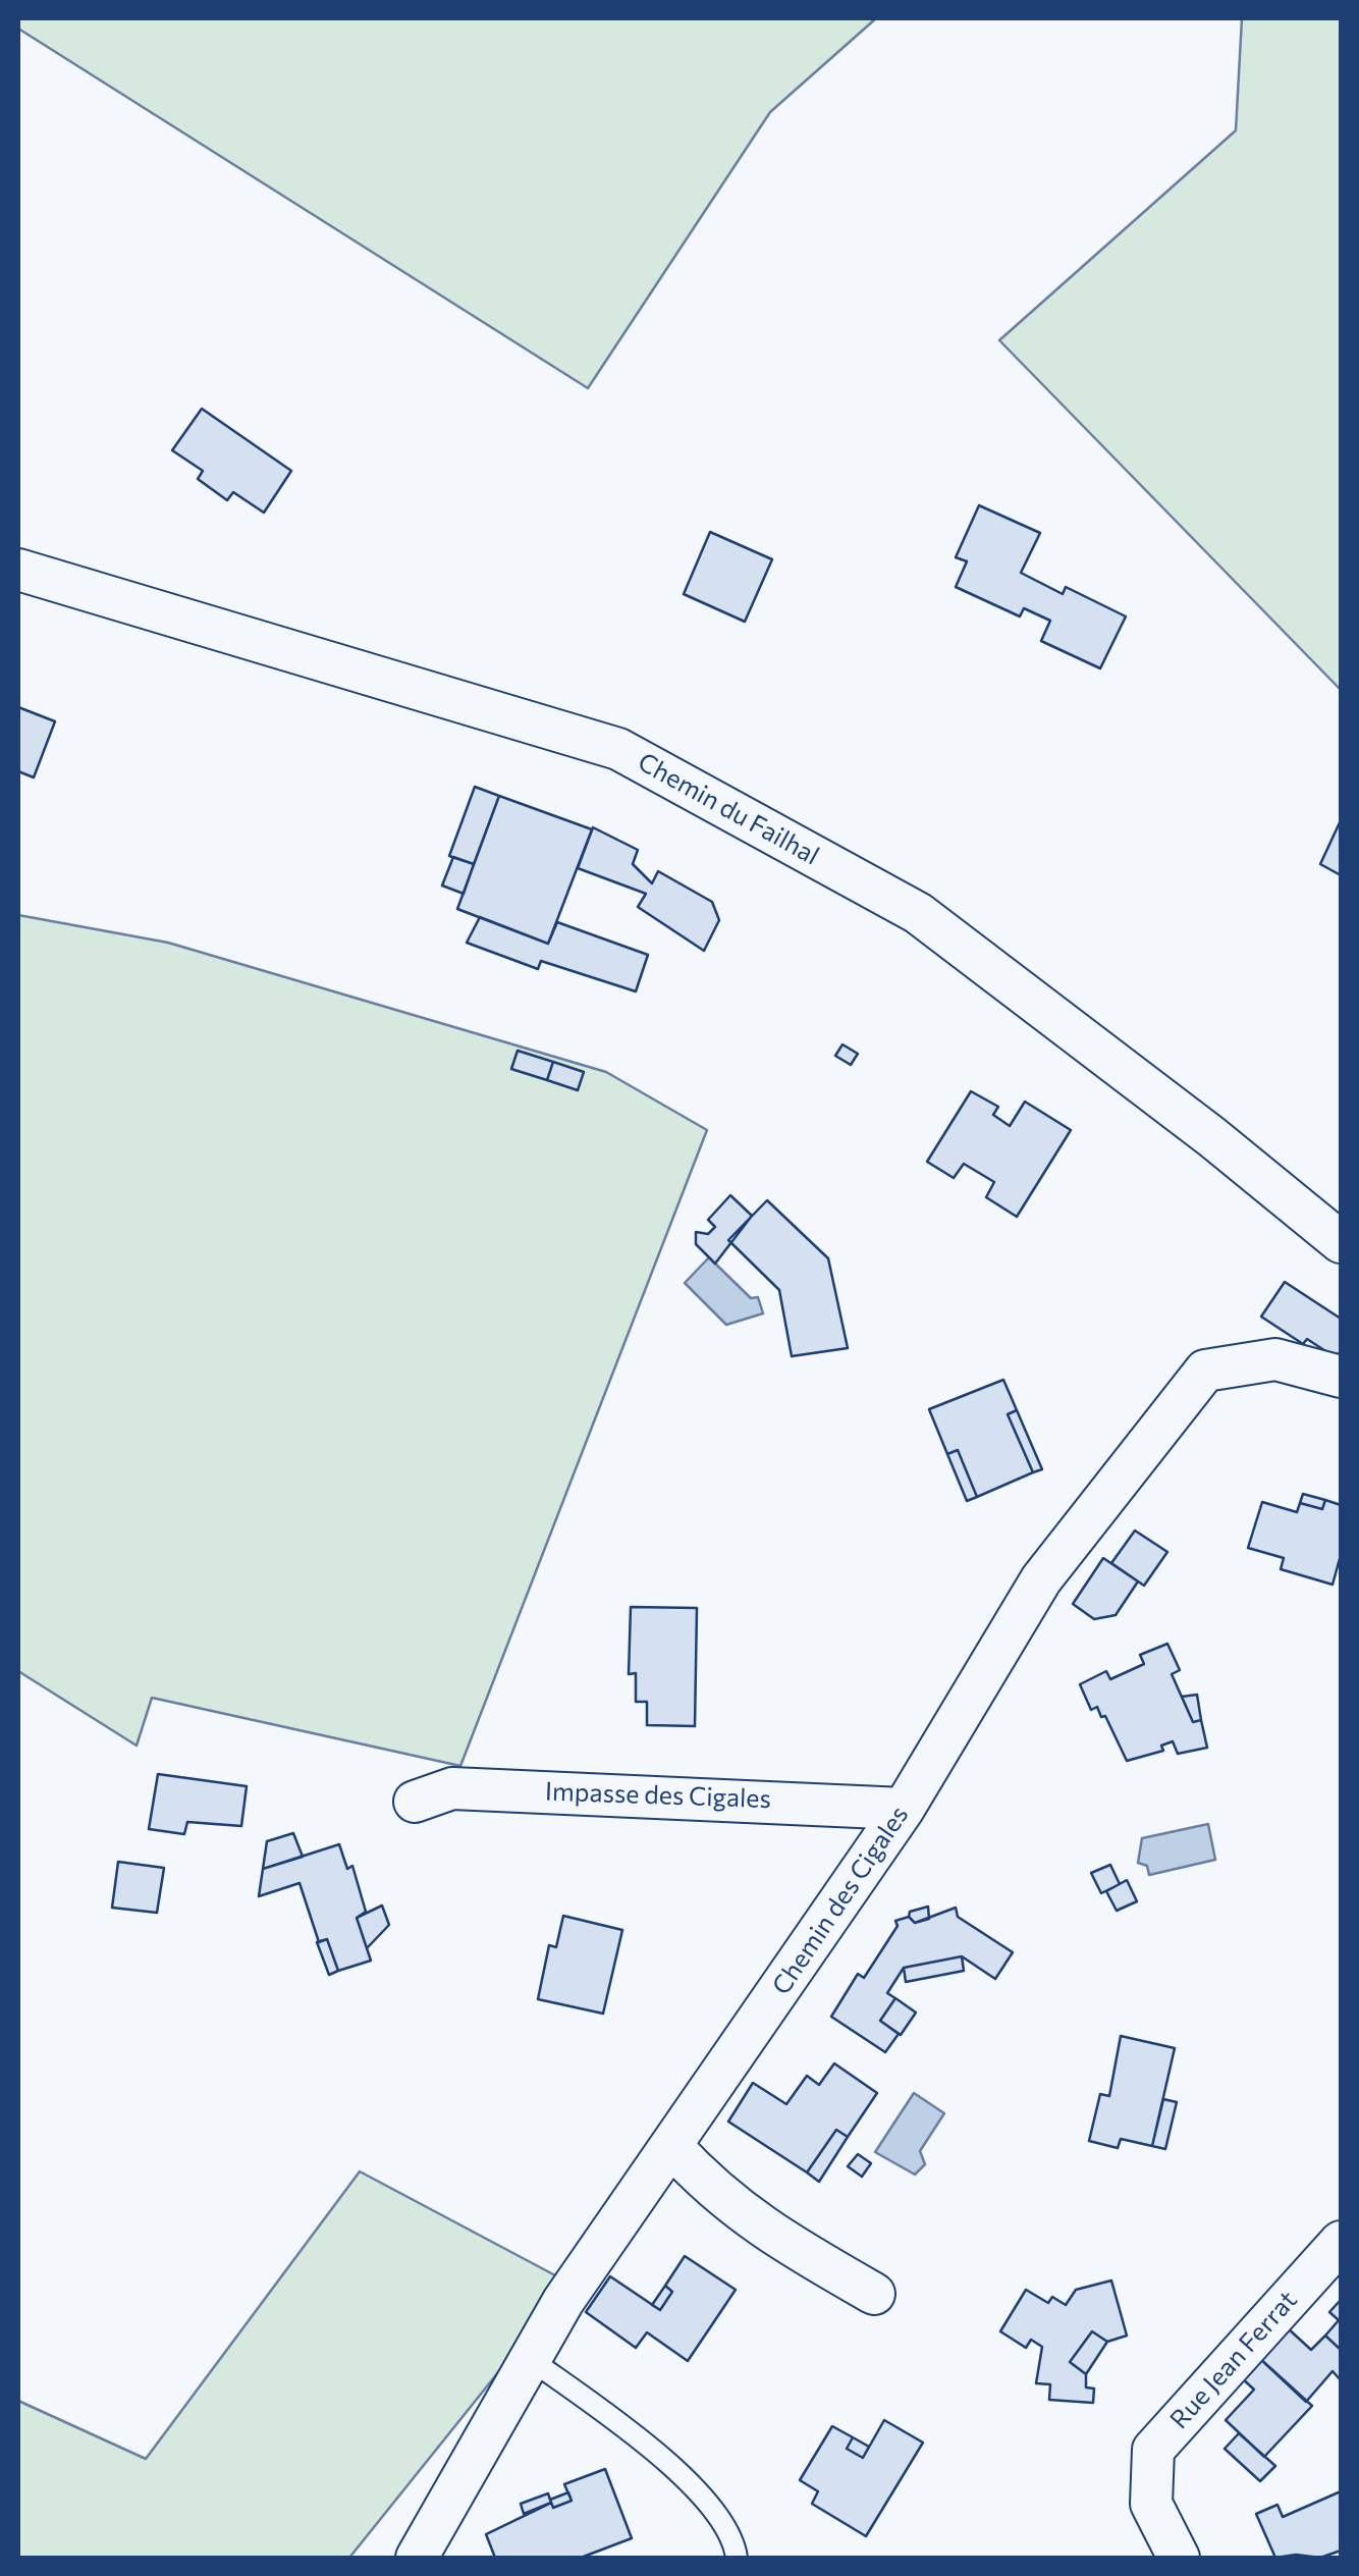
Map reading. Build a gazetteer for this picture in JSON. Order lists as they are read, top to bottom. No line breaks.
{"streets":{"street":["Chemin du Failhal","Impasse des Cigales","Chemin des Cigales","Rue Jean Ferrat"]},"crossings":[["Impasse des Cigales","Chemin des Cigales"]]}
